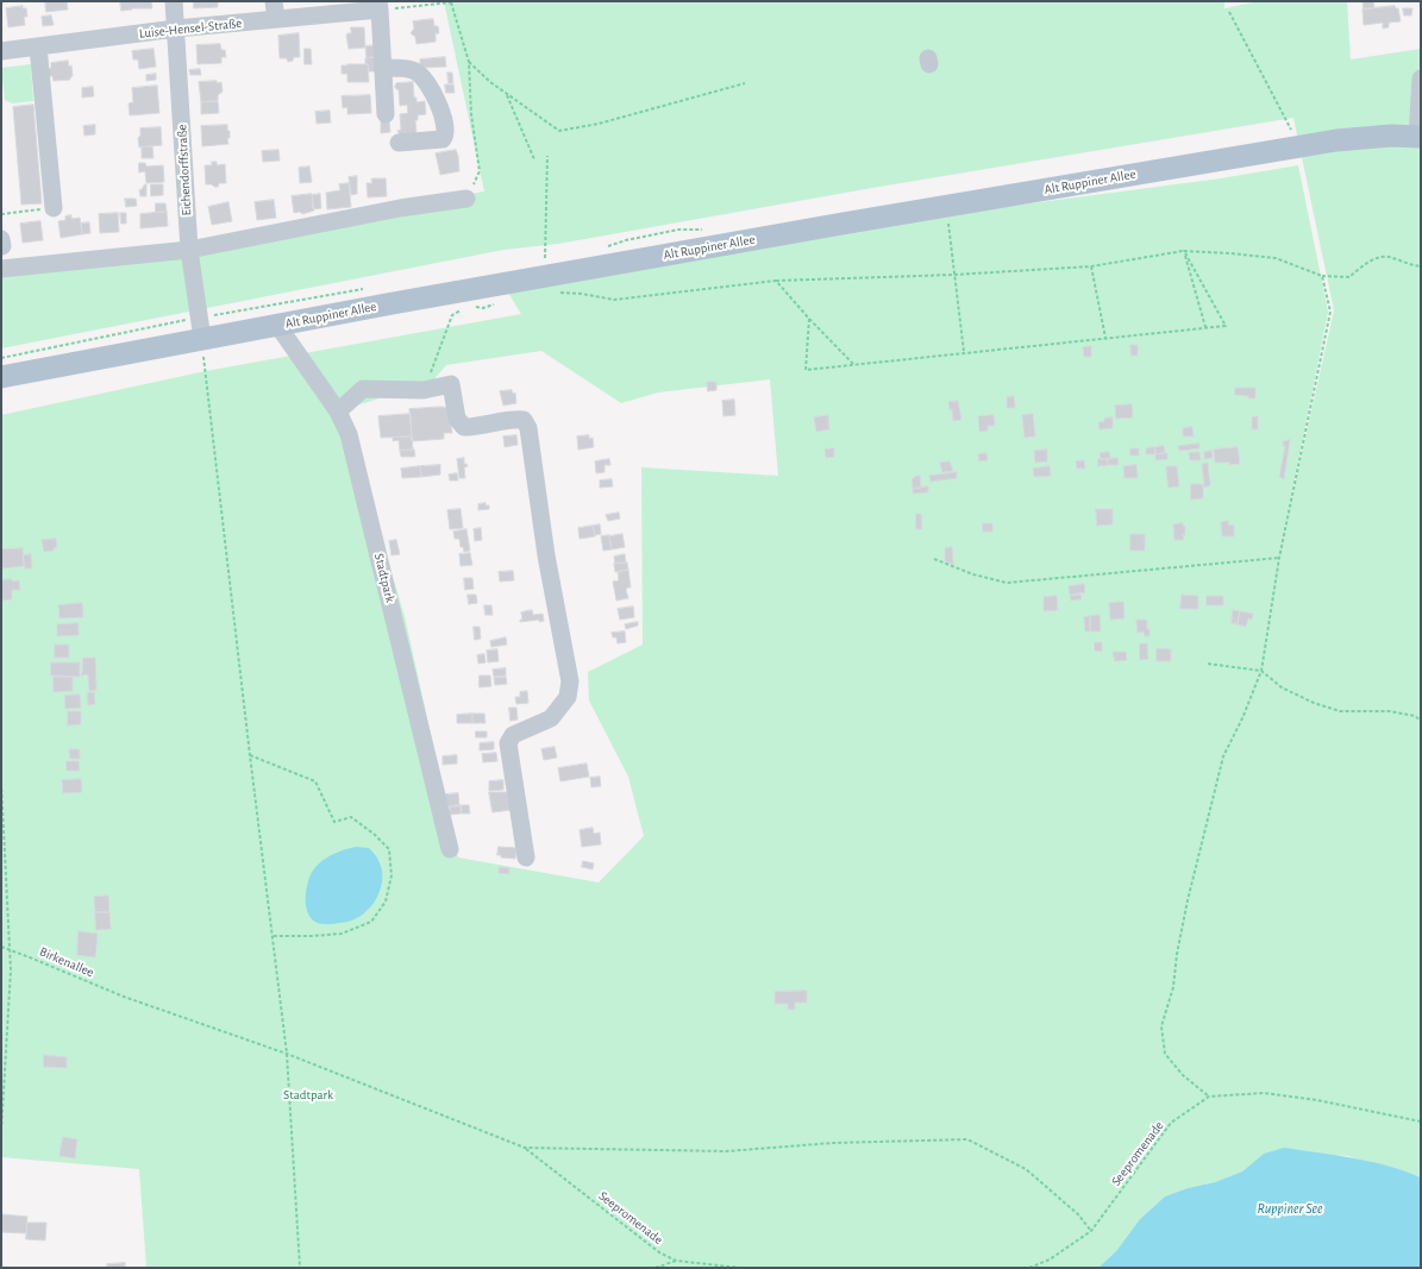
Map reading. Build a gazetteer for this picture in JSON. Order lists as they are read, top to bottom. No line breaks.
{"streets":{"main road":["Alt Ruppiner Allee"],"street":["Luise-Hensel-Straße","Eichendorffstraße","Stadtpark"],"path":["Birkenallee","Seepromenade"]},"crossings":[["Luise-Hensel-Straße","Eichendorffstraße"],["Eichendorffstraße","Alt Ruppiner Allee"],["Alt Ruppiner Allee","Stadtpark"],["Birkenallee","Seepromenade"]],"water":["Ruppiner See"],"parks":["Stadtpark"]}
